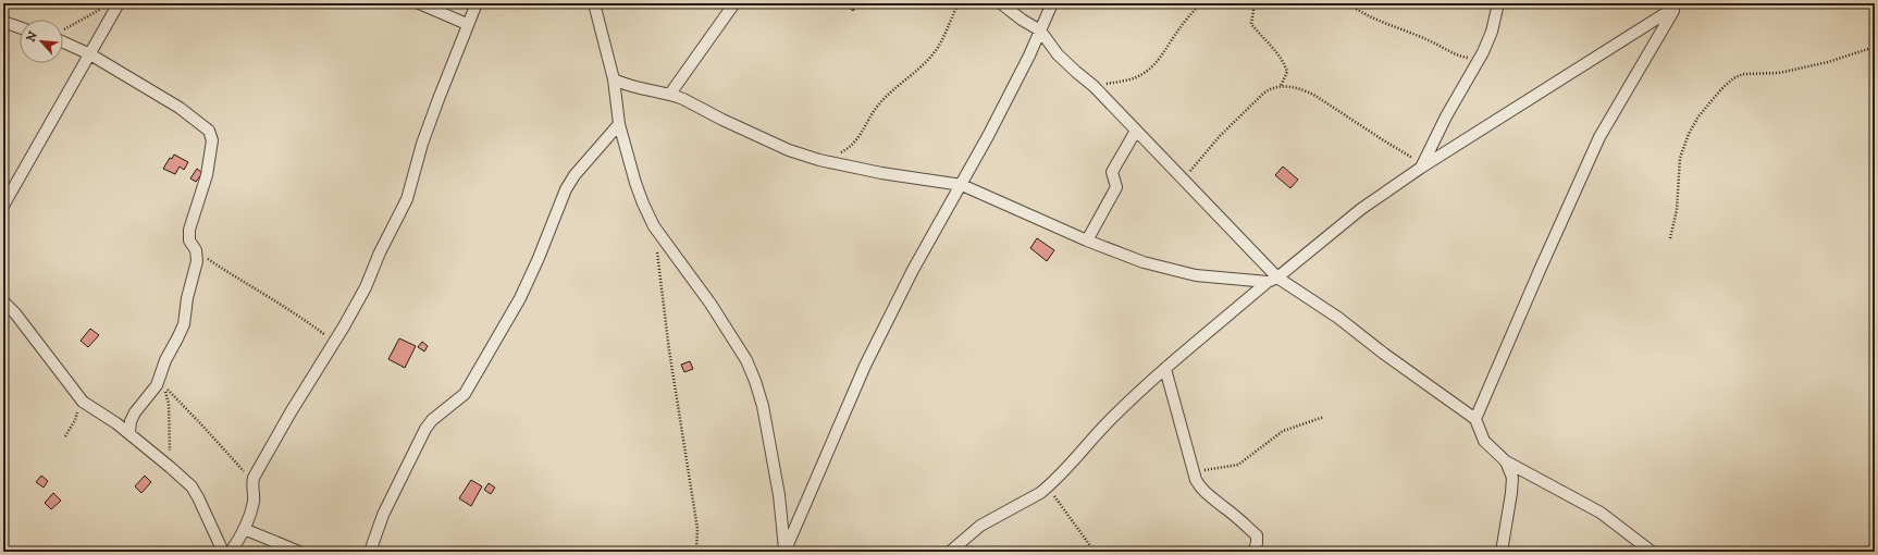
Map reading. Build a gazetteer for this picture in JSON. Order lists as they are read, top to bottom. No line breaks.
{"north":"top left"}
